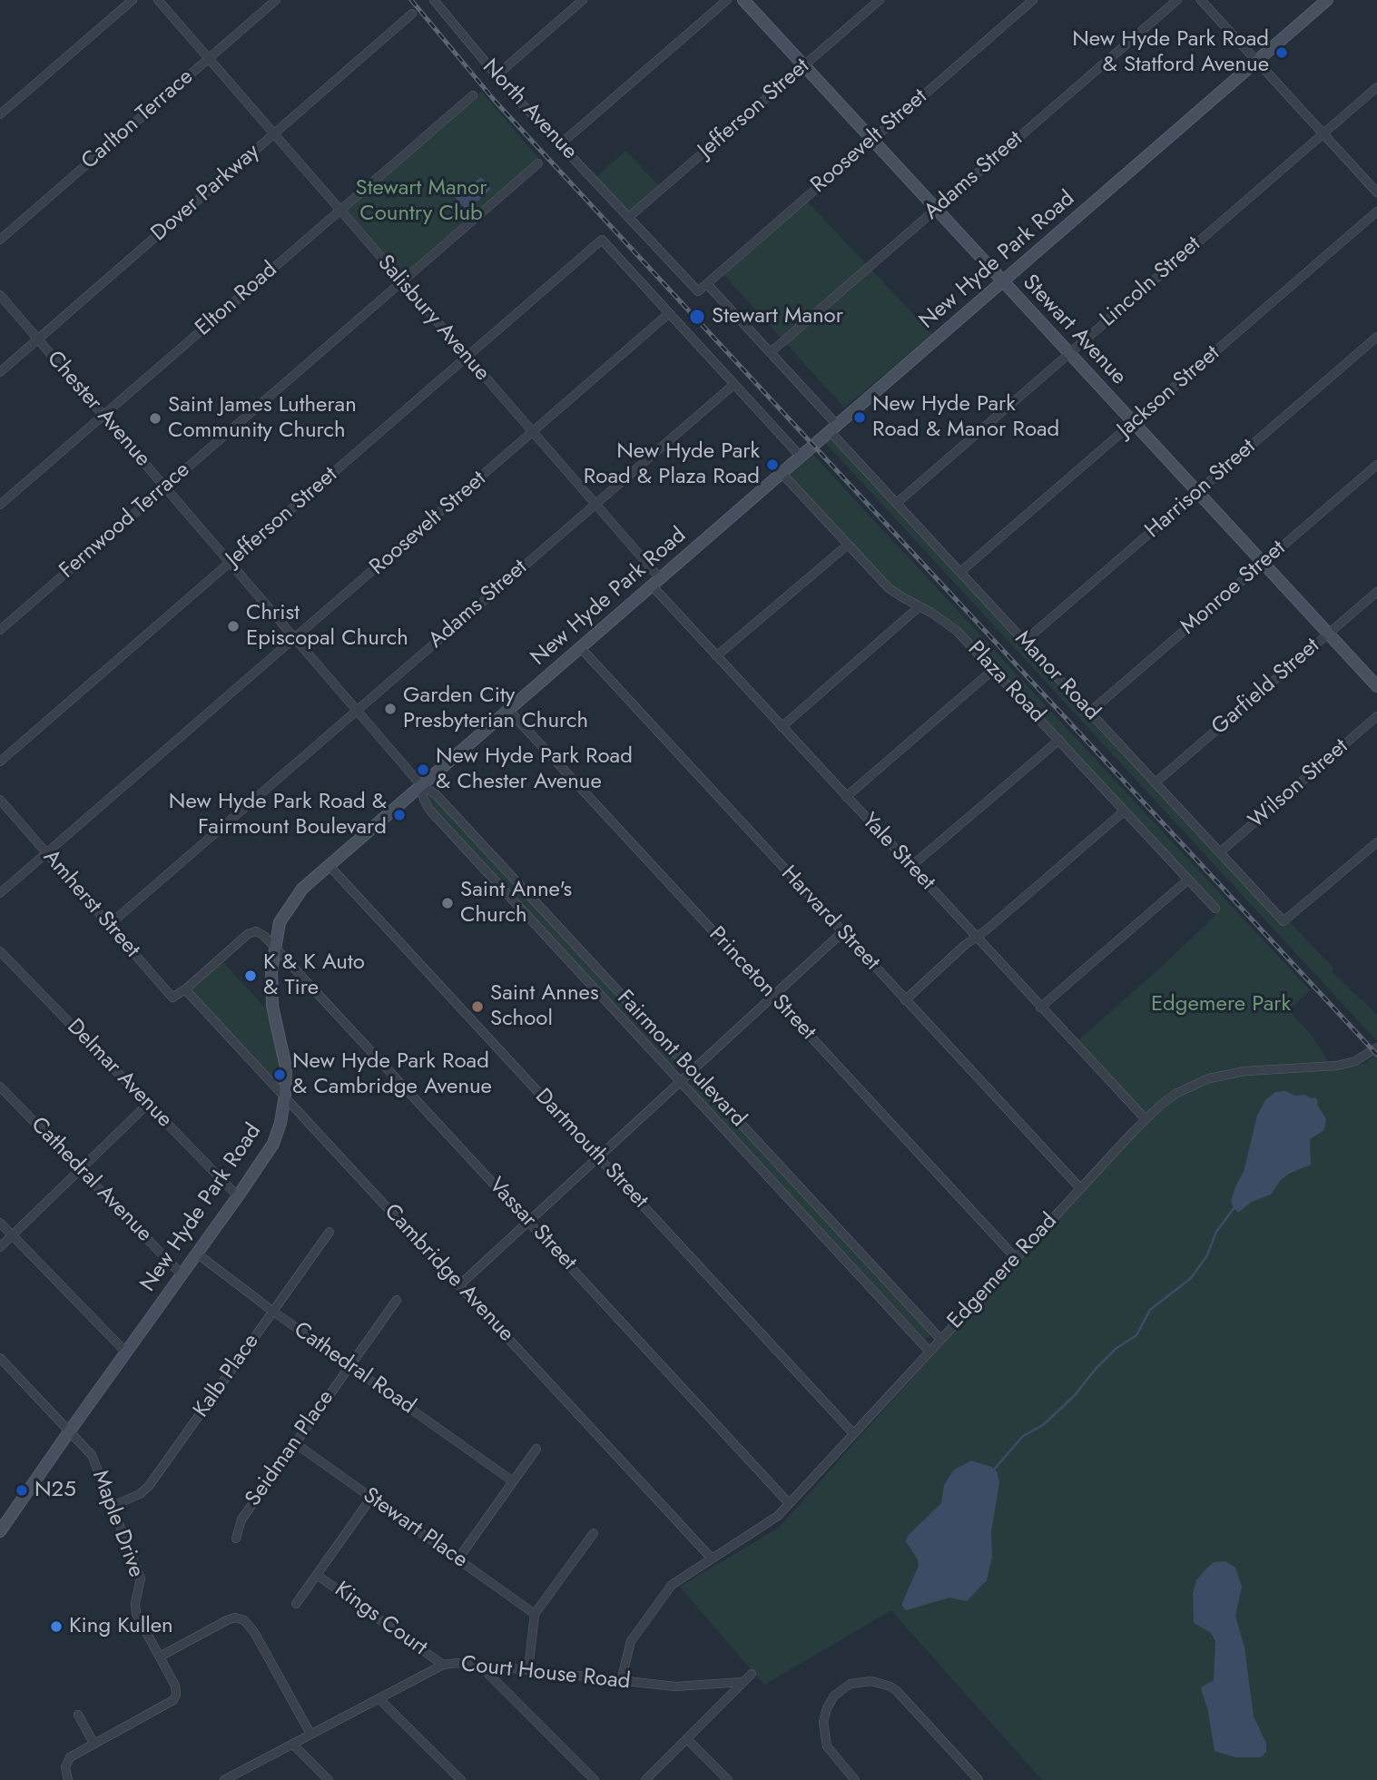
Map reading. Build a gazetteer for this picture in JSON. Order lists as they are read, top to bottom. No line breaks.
{"streets":{"main road":["New Hyde Park Road","Stewart Avenue"],"street":["Jefferson Street","North Avenue","Carlton Terrace","Roosevelt Street","Adams Street","Dover Parkway","Lincoln Street","Elton Road","Salisbury Avenue","Jackson Street","Chester Avenue","Harrison Street","Fernwood Terrace","Monroe Street","Manor Road","Plaza Road","Garfield Street","Wilson Street","Yale Street","Amherst Street","Harvard Street","Princeton Street","Fairmont Boulevard","Delmar Avenue","Dartmouth Street","Cathedral Avenue","Vassar Street","Edgemere Road","Cambridge Avenue","Cathedral Road","Kalb Place","Seidman Place","Maple Drive","Stewart Place","Kings Court","Court House Road"]},"crossings":[["Jefferson Street","North Avenue"],["Jefferson Street","Roosevelt Street"],["Jefferson Street","Salisbury Avenue"],["Jefferson Street","Stewart Avenue"],["Jefferson Street","Chester Avenue"],["Jefferson Street","Manor Road"],["North Avenue","Manor Road"],["Carlton Terrace","Salisbury Avenue"],["Roosevelt Street","Salisbury Avenue"],["Roosevelt Street","Stewart Avenue"],["Roosevelt Street","Chester Avenue"],["Roosevelt Street","Manor Road"],["Roosevelt Street","Amherst Street"],["Adams Street","Salisbury Avenue"],["Adams Street","Stewart Avenue"],["Adams Street","Chester Avenue"],["Adams Street","Manor Road"],["Adams Street","Amherst Street"],["Dover Parkway","Salisbury Avenue"],["Dover Parkway","Chester Avenue"],["New Hyde Park Road","Salisbury Avenue"],["New Hyde Park Road","Stewart Avenue"],["New Hyde Park Road","Chester Avenue"],["New Hyde Park Road","Manor Road"],["New Hyde Park Road","Plaza Road"],["New Hyde Park Road","Yale Street"],["New Hyde Park Road","Harvard Street"],["New Hyde Park Road","Princeton Street"],["New Hyde Park Road","Fairmont Boulevard"],["New Hyde Park Road","Delmar Avenue"],["New Hyde Park Road","Dartmouth Street"],["New Hyde Park Road","Cathedral Avenue"],["New Hyde Park Road","Vassar Street"],["New Hyde Park Road","Cambridge Avenue"],["New Hyde Park Road","Cathedral Road"],["New Hyde Park Road","Maple Drive"],["Lincoln Street","Stewart Avenue"],["Lincoln Street","Manor Road"],["Elton Road","Salisbury Avenue"],["Elton Road","Chester Avenue"],["Salisbury Avenue","Fernwood Terrace"],["Salisbury Avenue","Yale Street"],["Stewart Avenue","Jackson Street"],["Stewart Avenue","Harrison Street"],["Stewart Avenue","Monroe Street"],["Stewart Avenue","Garfield Street"],["Jackson Street","Manor Road"],["Chester Avenue","Fernwood Terrace"],["Chester Avenue","Fairmont Boulevard"],["Harrison Street","Manor Road"],["Monroe Street","Manor Road"],["Manor Road","Garfield Street"],["Manor Road","Wilson Street"],["Yale Street","Edgemere Road"],["Amherst Street","Cambridge Avenue"],["Harvard Street","Edgemere Road"],["Princeton Street","Edgemere Road"],["Fairmont Boulevard","Edgemere Road"],["Dartmouth Street","Edgemere Road"],["Vassar Street","Edgemere Road"],["Edgemere Road","Cambridge Avenue"],["Edgemere Road","Court House Road"],["Cathedral Road","Kalb Place"],["Cathedral Road","Seidman Place"],["Kalb Place","Maple Drive"],["Seidman Place","Stewart Place"],["Kings Court","Court House Road"]],"parks":["Stewart Manor Country Club","Edgemere Park"],"places":["New Hyde Park Road & Statford Avenue","Stewart Manor","New Hyde Park Road & Manor Road","Saint James Lutheran Community Church","New Hyde Park Road & Plaza Road","Christ Episcopal Church","Garden City Presbyterian Church","New Hyde Park Road & Chester Avenue","New Hyde Park Road & Fairmount Boulevard","Saint Anne's Church","K & K Auto & Tire","Saint Annes School","New Hyde Park Road & Cambridge Avenue","N25","King Kullen"]}
